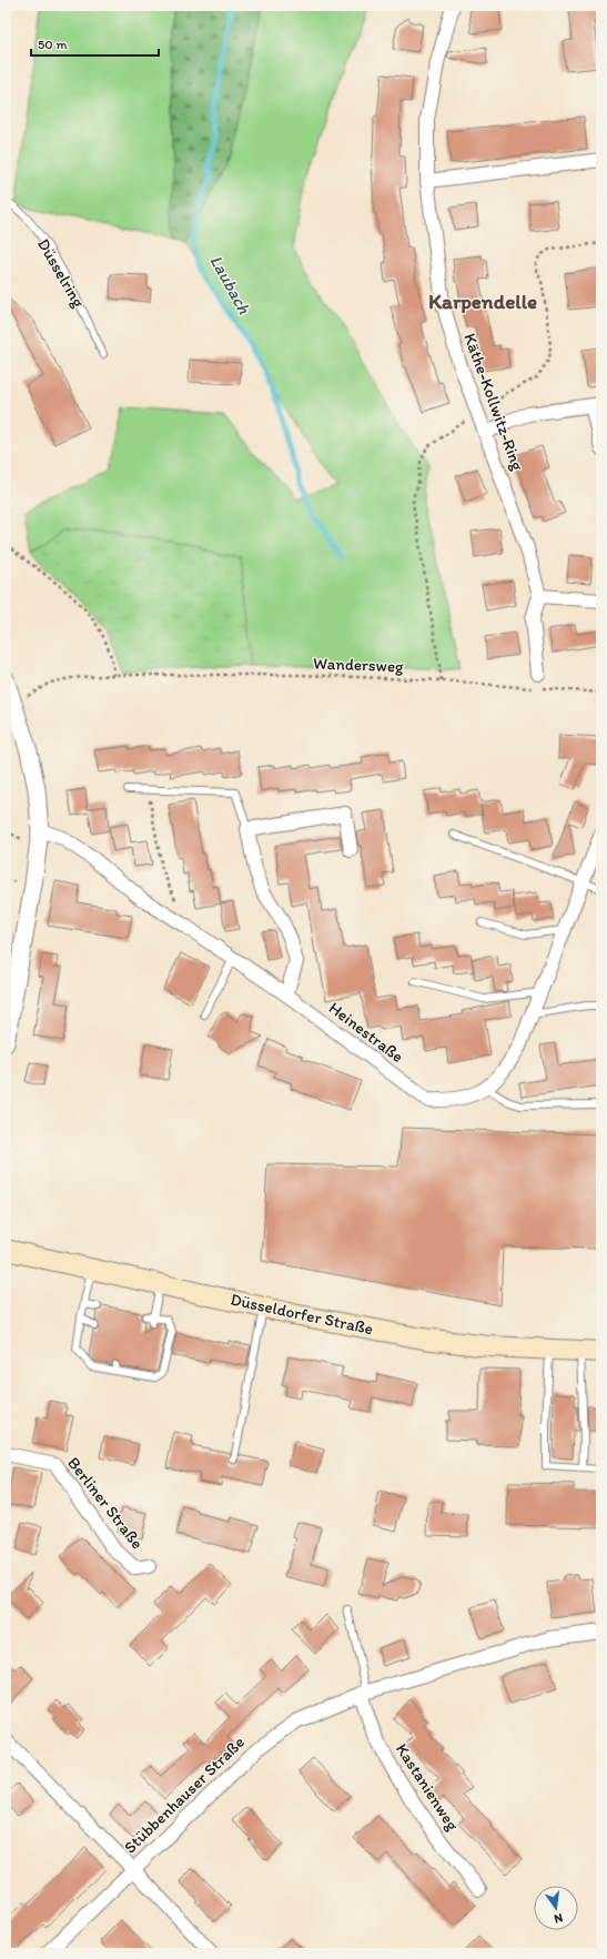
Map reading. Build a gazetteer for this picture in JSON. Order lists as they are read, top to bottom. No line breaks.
{"streets":{"main road":["Düsseldorfer Straße"],"street":["Käthe-Kollwitz-Ring","Heinestraße","Berliner Straße","Kastanienweg","Stübbenhauser Straße"],"lane":["Düsselring"],"path":["Wandersweg"]},"crossings":[["Kastanienweg","Stübbenhauser Straße"]],"districts":["Karpendelle"],"water":["Laubach"],"scale_bar":"50 m","north":"bottom"}
